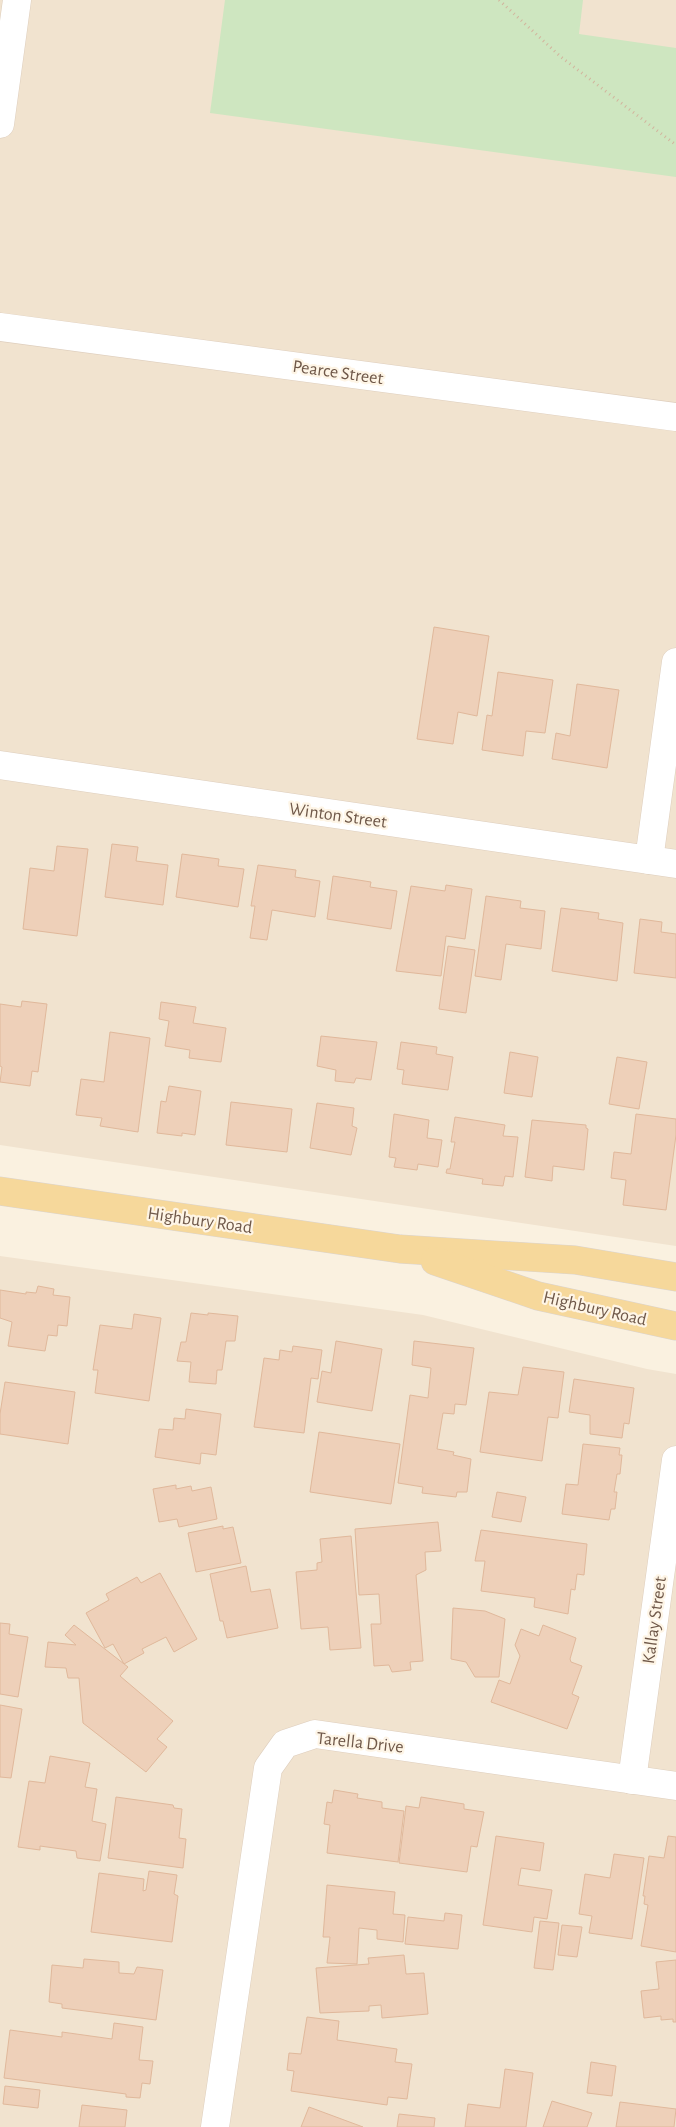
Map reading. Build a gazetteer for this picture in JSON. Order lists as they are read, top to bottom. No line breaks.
{"streets":{"main road":["Highbury Road"],"street":["Pearce Street","Winton Street","Kallay Street","Tarella Drive"]},"crossings":[["Kallay Street","Tarella Drive"]]}
